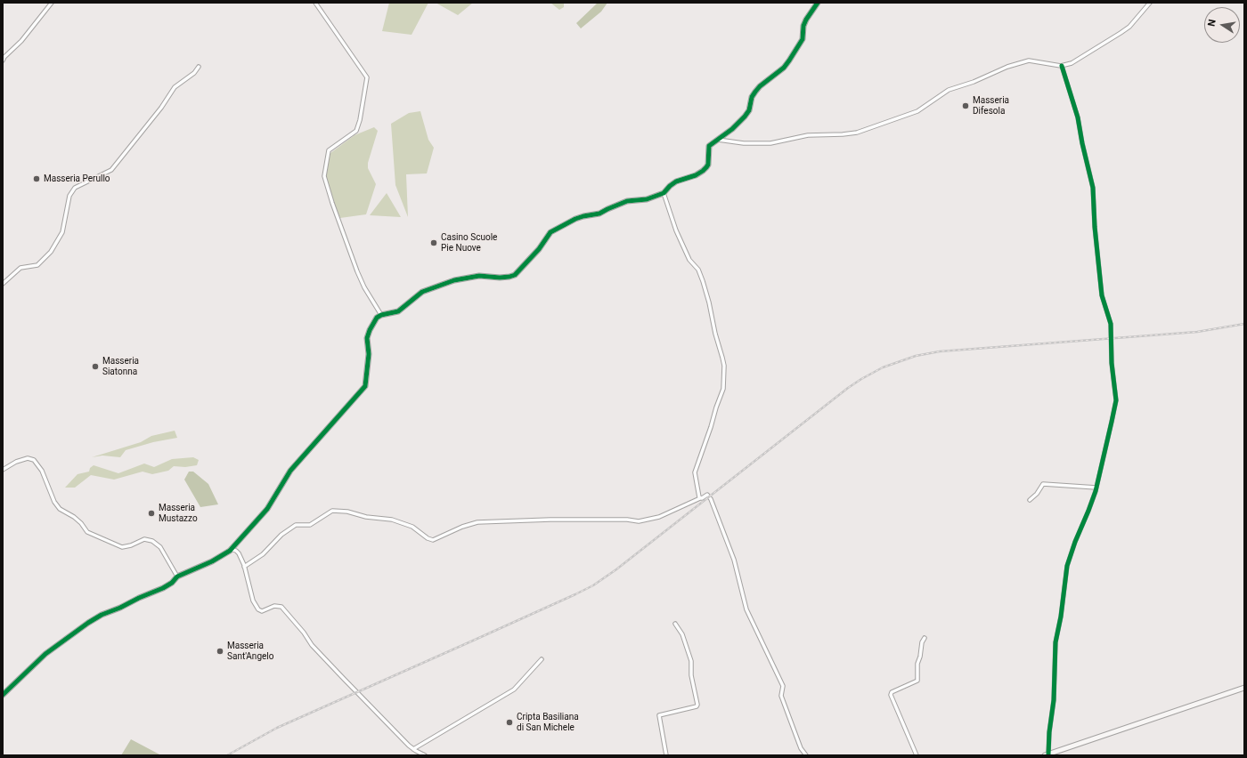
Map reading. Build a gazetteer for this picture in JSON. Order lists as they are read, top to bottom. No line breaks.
{"places":["Masseria Difesola","Masseria Perullo","Casino Scuole Pie Nuove","Masseria Siatonna","Masseria Mustazzo","Masseria Sant'Angelo","Cripta Basiliana di San Michele"],"north":"left"}
